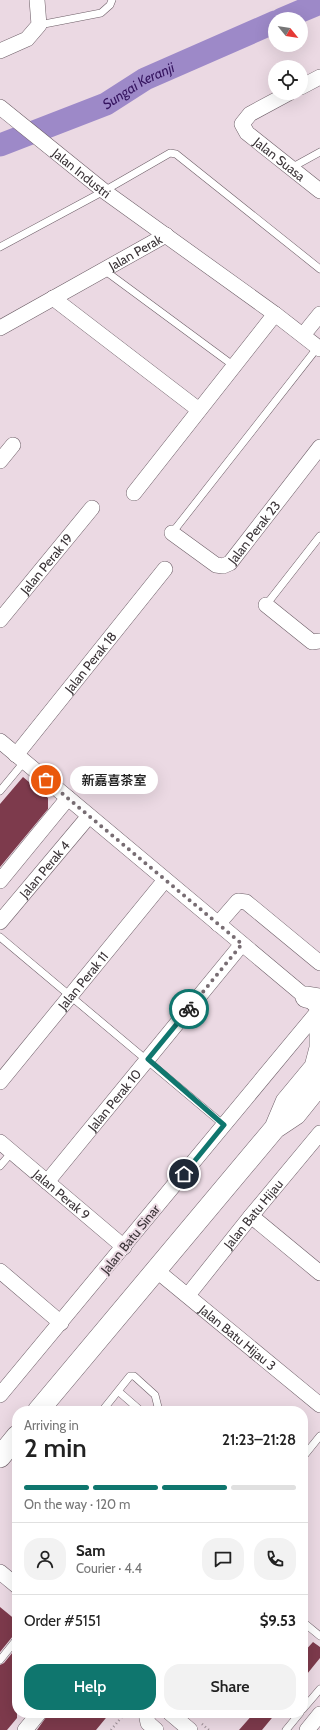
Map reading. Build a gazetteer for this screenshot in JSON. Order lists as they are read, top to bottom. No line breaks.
{"streets":{"street":["Jalan Suasa","Jalan Industri","Jalan Perak","Jalan Perak 23","Jalan Perak 19","Jalan Perak 18","Jalan Perak 4","Jalan Perak 11","Jalan Perak 10","Jalan Perak 9","Jalan Batu Hijau","Jalan Batu Sinar","Jalan Batu Hijau 3"]},"crossings":[["Jalan Industri","Jalan Perak"],["Jalan Perak 10","Jalan Perak 9"],["Jalan Perak 9","Jalan Batu Sinar"],["Jalan Batu Hijau","Jalan Batu Hijau 3"]],"water":["Sungai Keranji"],"places":["新嘉喜茶室"],"north":"bottom right","page":{"bubble":"新嘉喜茶室","heading":["2 min","Arriving in","21:23–21:28"],"panel":["Sam","Courier · 4.4","Order #5151","$9.53"],"bar":"On the way · 120 m","buttons":["Help","Share"]}}
